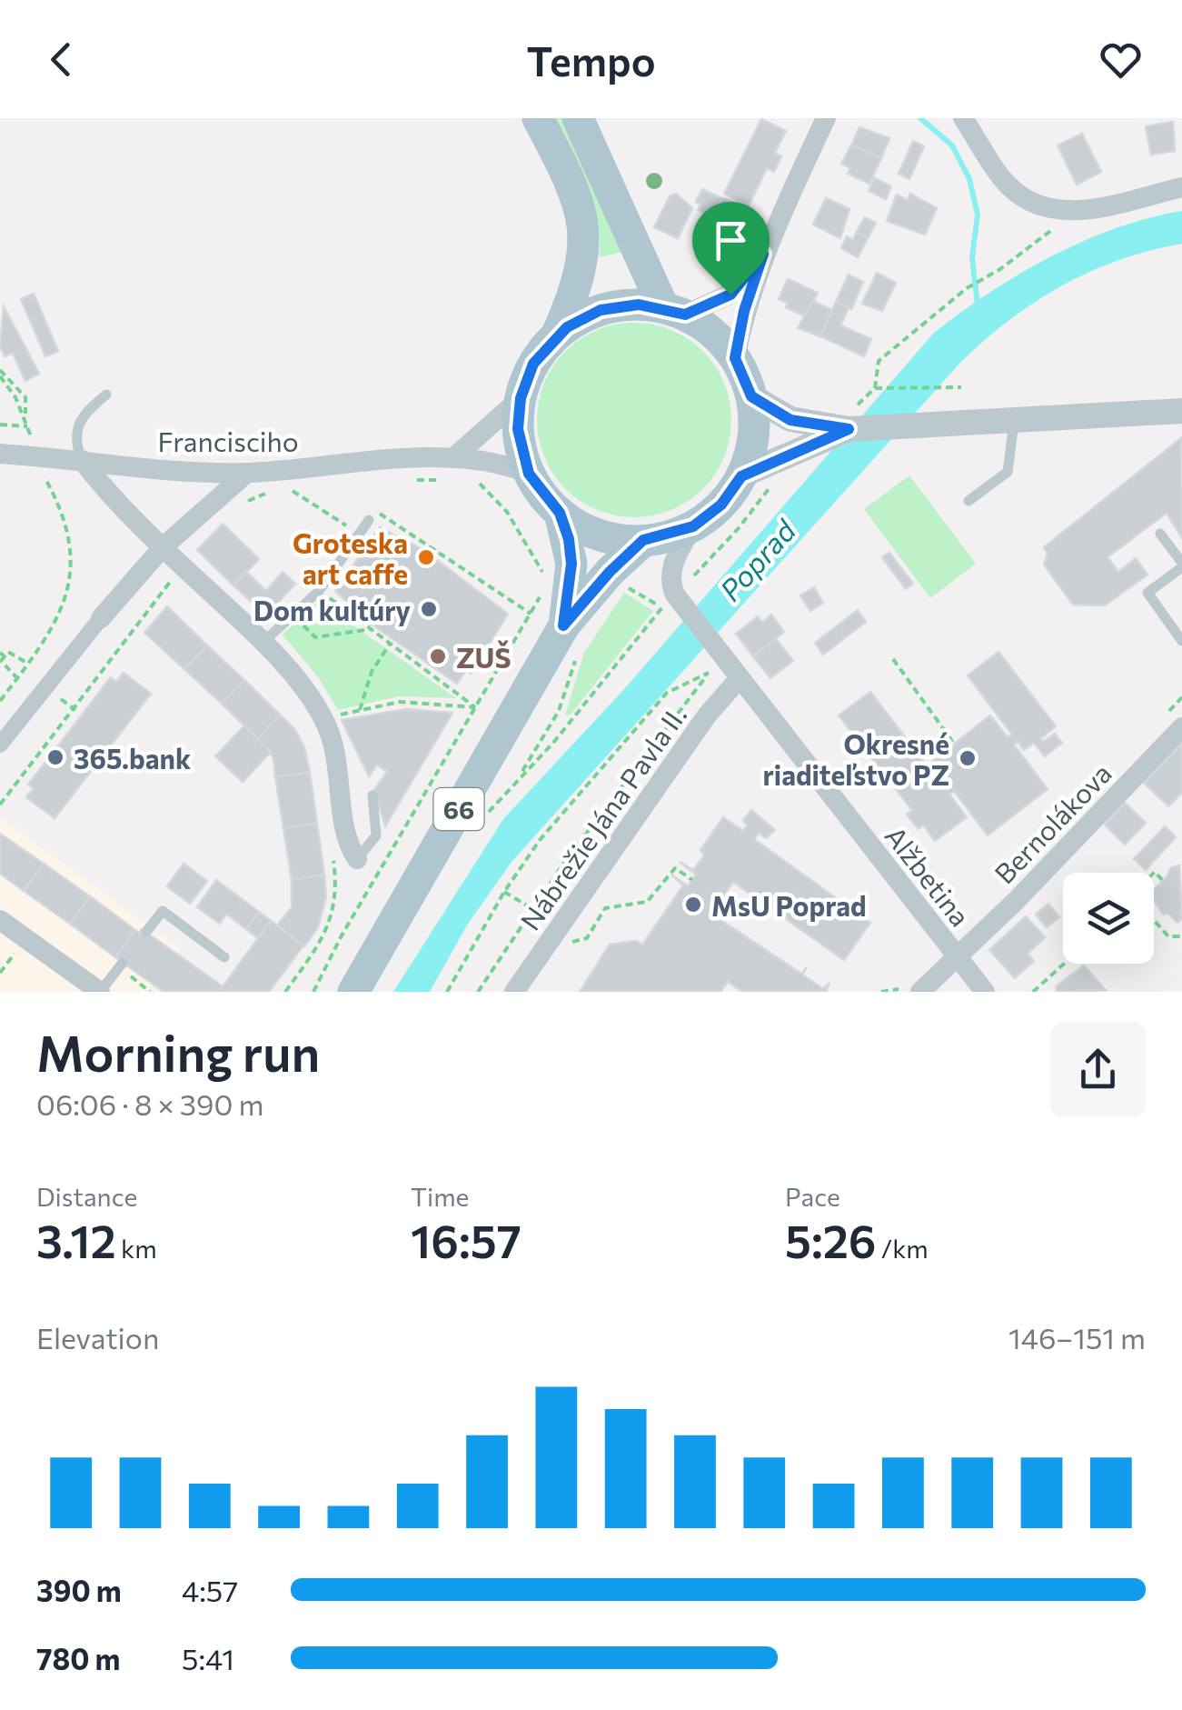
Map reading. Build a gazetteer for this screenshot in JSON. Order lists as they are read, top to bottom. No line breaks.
{"streets":{"main road":["66"],"street":["Francisciho","Nábrežie Jána Pavla II.","Bernolákova","Alžbetina"]},"crossings":[["Francisciho","66"],["Nábrežie Jána Pavla II.","Alžbetina"],["Bernolákova","Alžbetina"]],"water":["Poprad"],"places":["Groteska art caffe","Dom kultúry","ZUŠ","365.bank","Okresné riaditeľstvo PZ","MsU Poprad"],"page":{"header":"Tempo","heading":["Morning run","06:06 · 8 × 390 m"],"stats":[["Distance","3.12 km"],["Time","16:57"],["Pace","5:26 /km"]],"chart":["Elevation","146–151 m"],"list":[{"name":"390 m","note":"4:57"},{"name":"780 m","note":"5:41"}]}}
